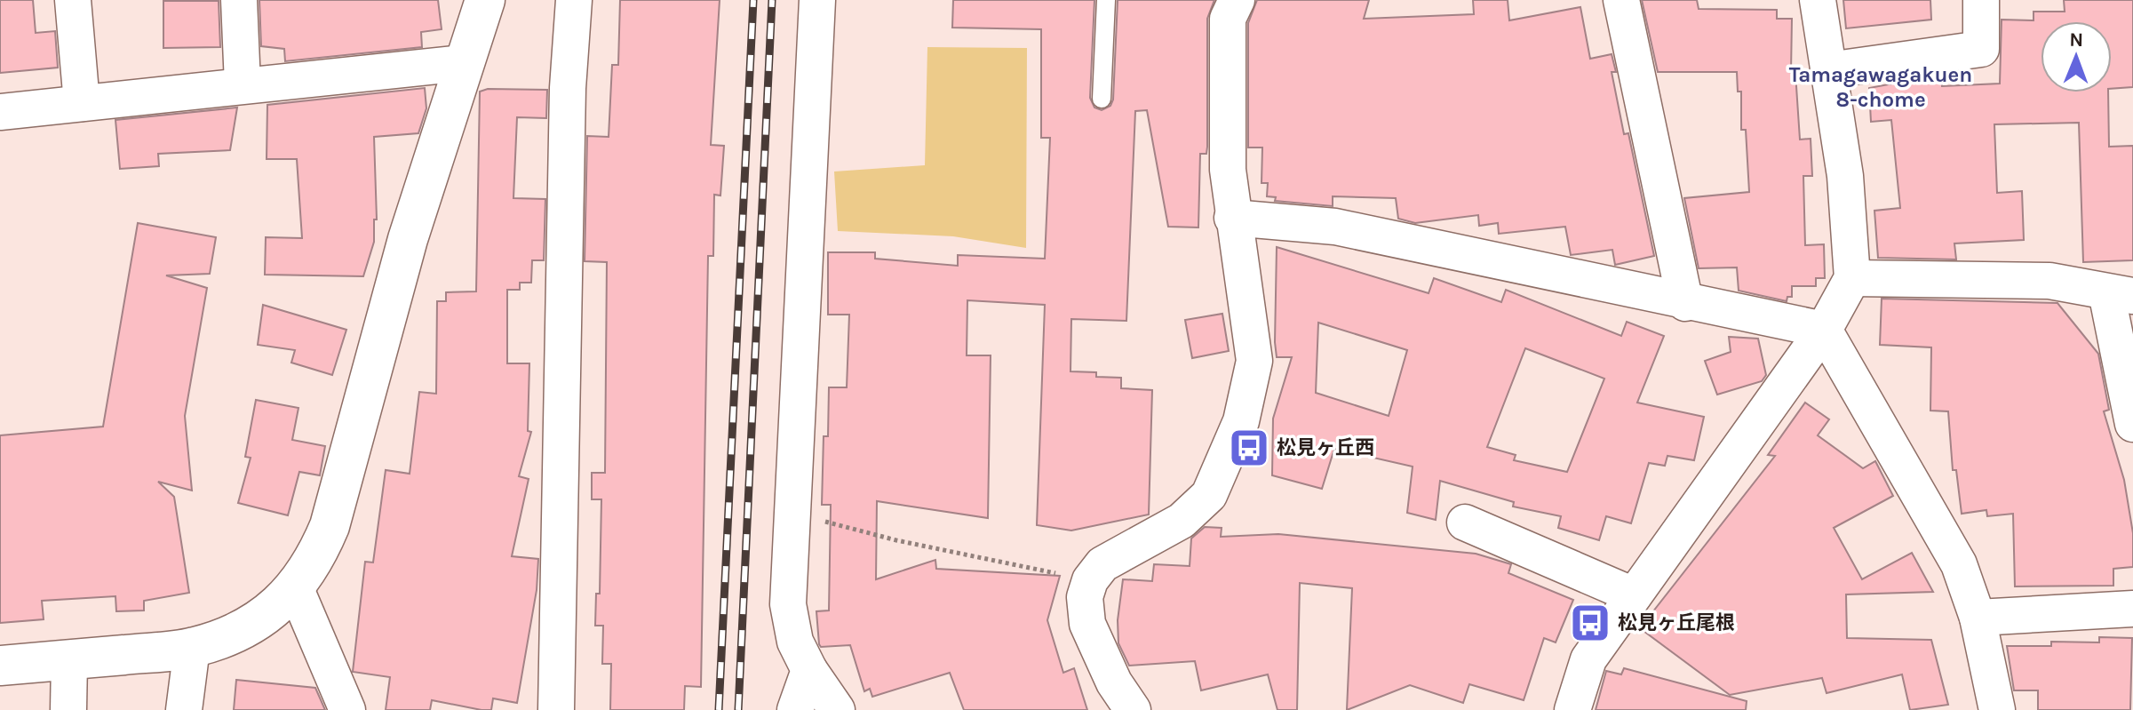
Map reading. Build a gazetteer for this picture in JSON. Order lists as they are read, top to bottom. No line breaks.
{"districts":["Tamagawagakuen 8-chome"],"places":{"bus stop":["松見ヶ丘西","松見ヶ丘尾根"]},"north":"top"}
